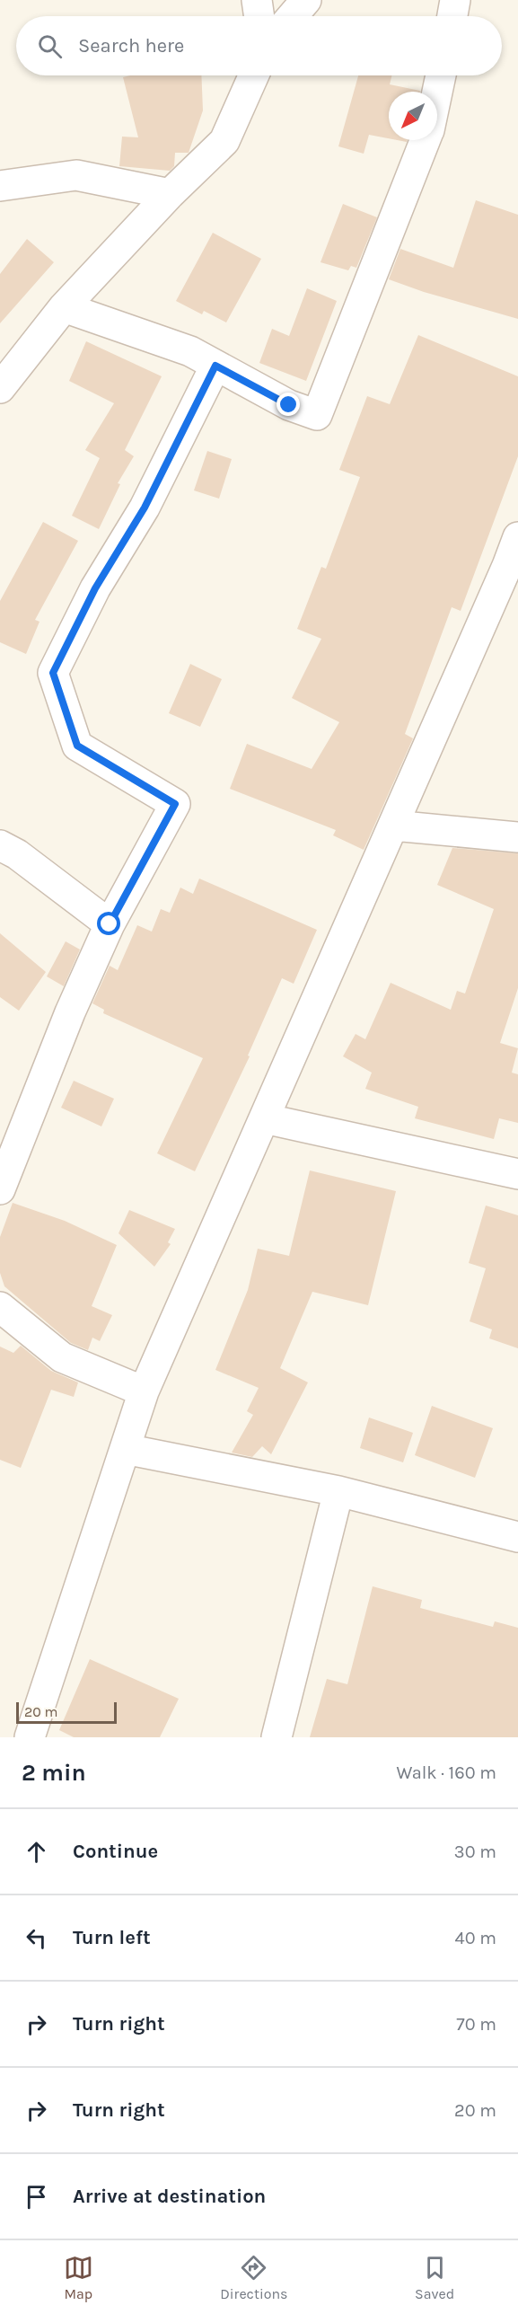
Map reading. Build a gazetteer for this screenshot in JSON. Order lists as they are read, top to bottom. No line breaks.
{"scale_bar":"20 m","north":"bottom left","page":{"search":"Search here","scale":"20 m","heading":["2 min","Walk · 160 m"],"list":[["Continue","30 m"],["Turn left","40 m"],["Turn right","70 m"],["Turn right","20 m"],"Arrive at destination"],"nav":["Map","Directions","Saved"]}}
